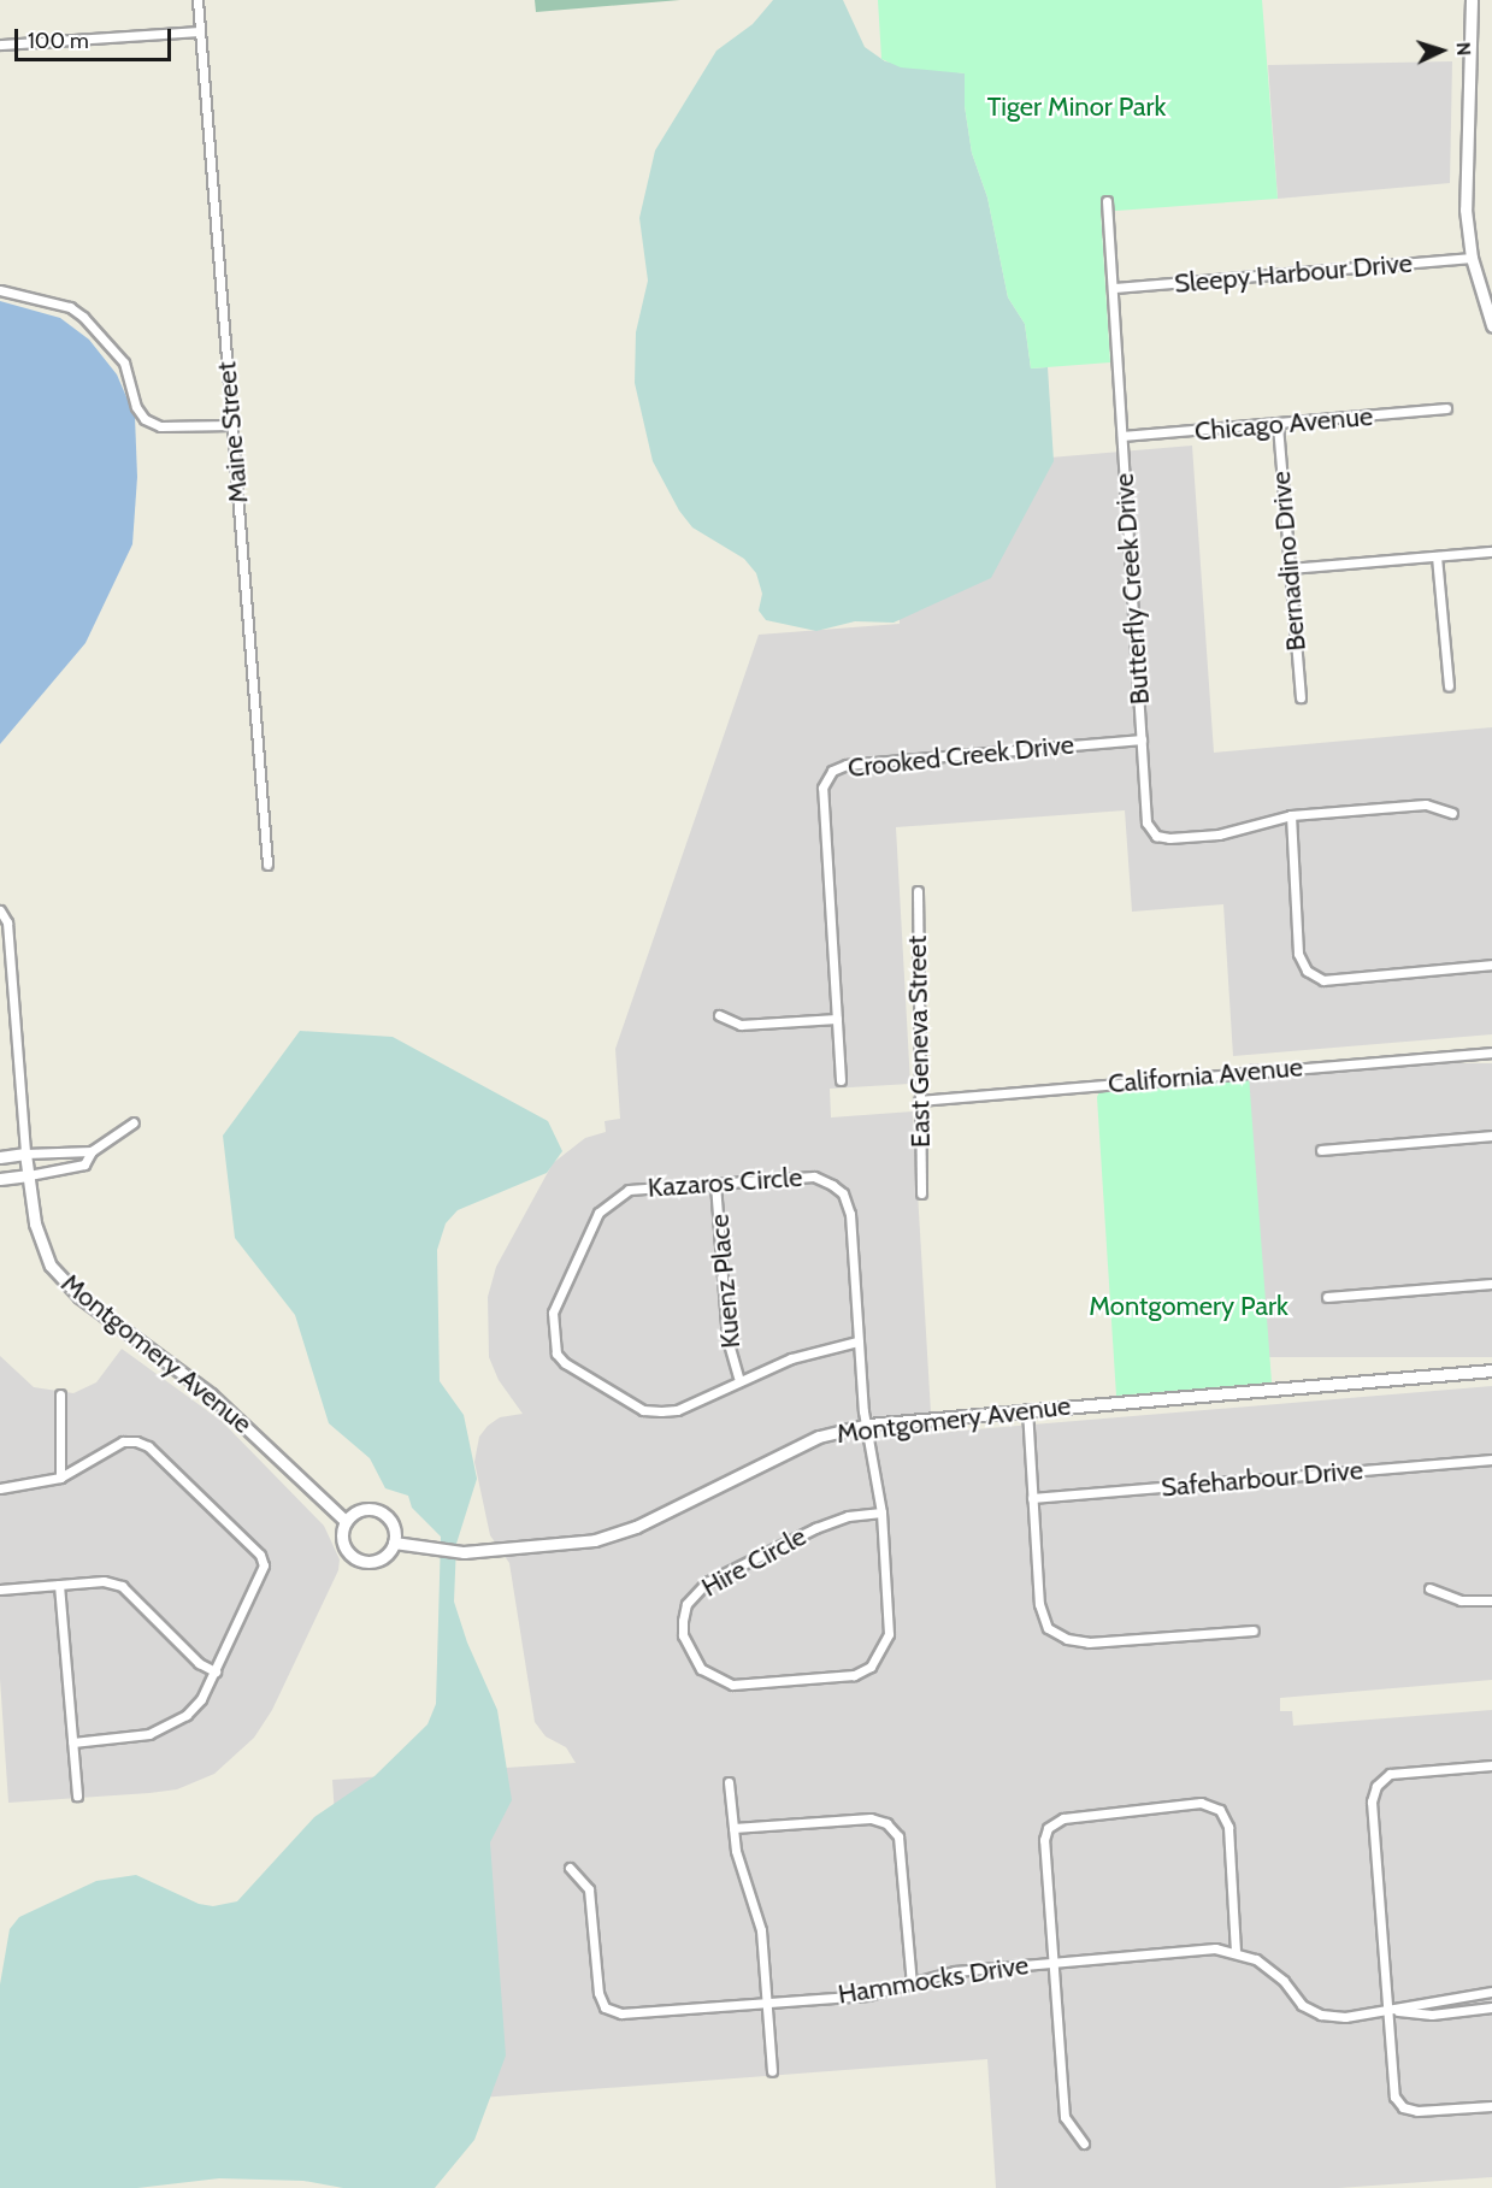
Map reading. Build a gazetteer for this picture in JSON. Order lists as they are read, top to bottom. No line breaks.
{"streets":{"street":["Sleepy Harbour Drive","Chicago Avenue","Maine Street","Bernadino Drive","Butterfly Creek Drive","Crooked Creek Drive","East Geneva Street","California Avenue","Kazaros Circle","Kuenz Place","Montgomery Avenue","Safeharbour Drive","Hire Circle","Hammocks Drive"]},"crossings":[["Sleepy Harbour Drive","Butterfly Creek Drive"],["Chicago Avenue","Bernadino Drive"],["Chicago Avenue","Butterfly Creek Drive"],["Butterfly Creek Drive","Crooked Creek Drive"],["East Geneva Street","California Avenue"],["Kazaros Circle","Kuenz Place"],["Kazaros Circle","Montgomery Avenue"],["Kazaros Circle","Hire Circle"],["Montgomery Avenue","Hire Circle"]],"parks":["Tiger Minor Park","Montgomery Park"],"scale_bar":"100 m","north":"right"}
